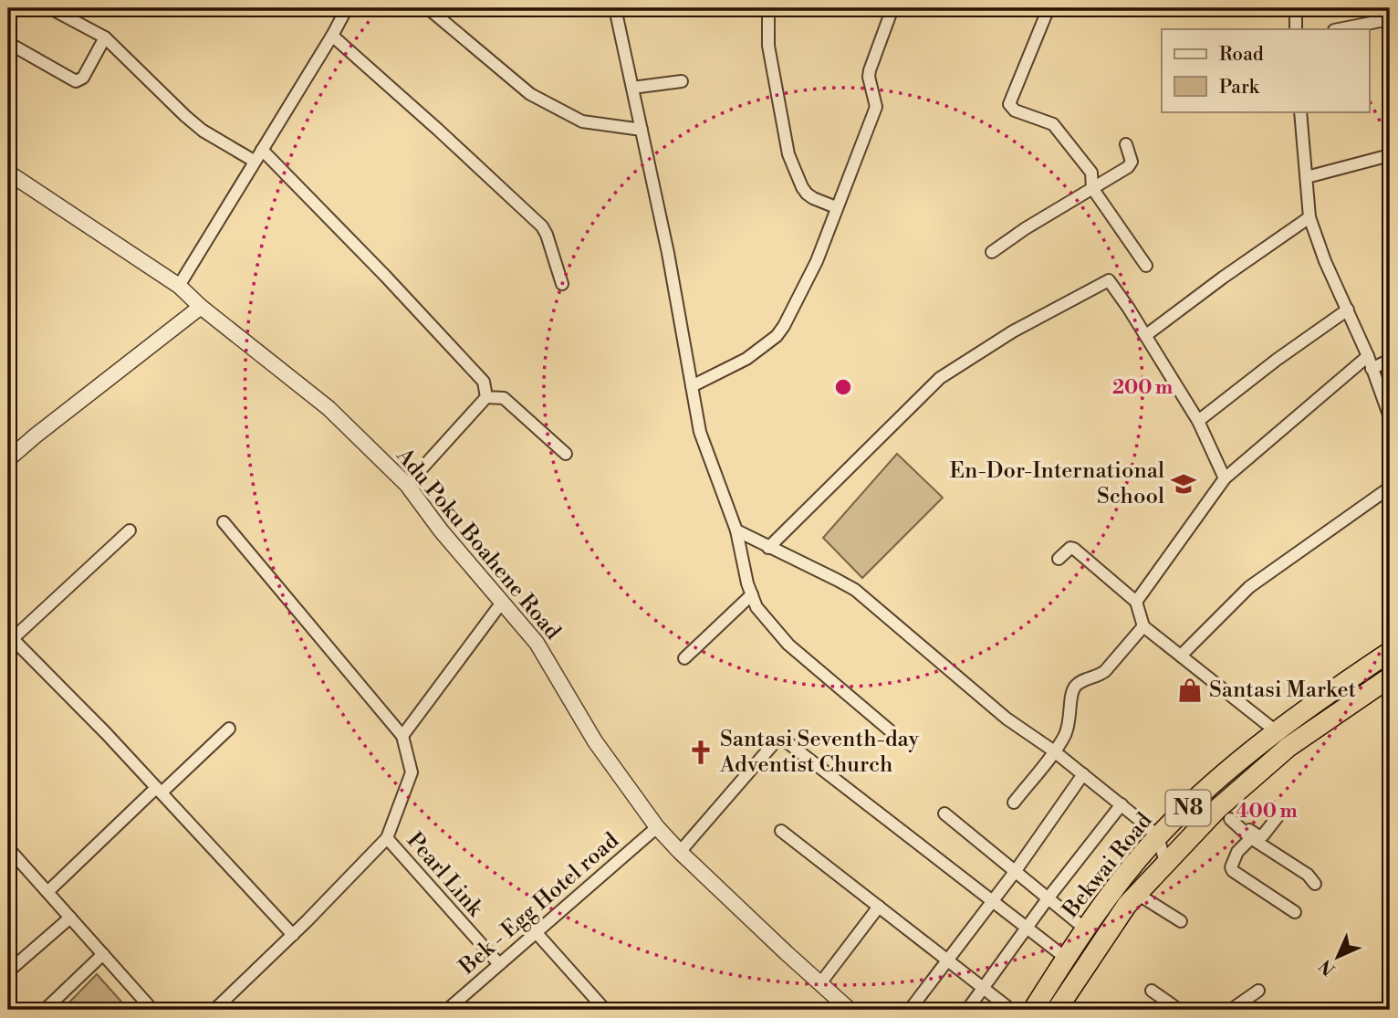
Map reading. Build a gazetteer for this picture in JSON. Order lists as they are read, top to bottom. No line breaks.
{"streets":{"highway":["N8","Bekwai Road"],"street":["Adu Poku Boahene Road","Pearl Link","Bek - Egg Hotel road"]},"crossings":[["Adu Poku Boahene Road","Bek - Egg Hotel road"],["Pearl Link","Bek - Egg Hotel road"]],"places":{"school or university":["En-Dor-International School"],"shop":["Santasi Market"],"church":["Santasi Seventh-day Adventist Church"]},"legend":["Road","Park"],"north":"bottom left","rings":["200 m","400 m"]}
